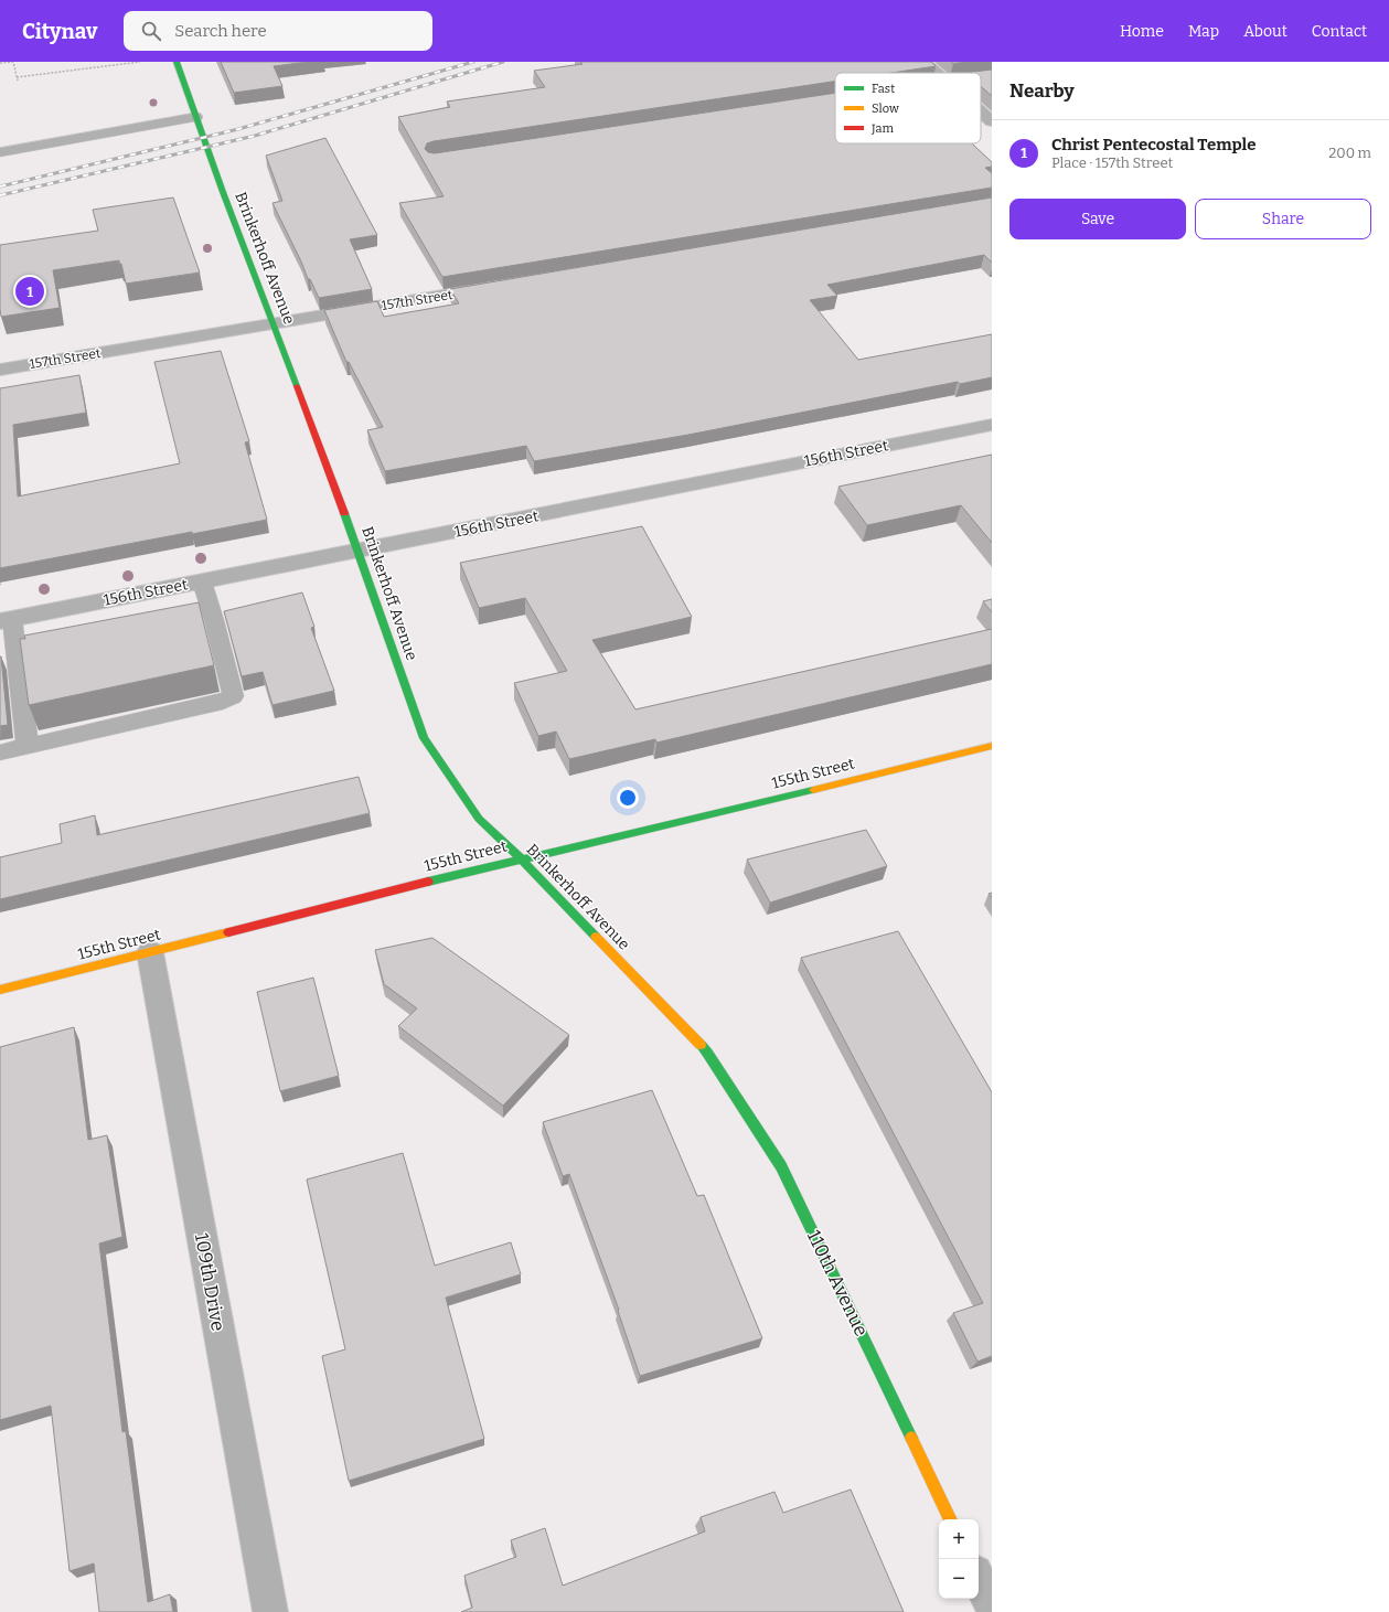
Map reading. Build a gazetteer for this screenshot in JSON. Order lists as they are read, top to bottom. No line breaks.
{"streets":{"street":["Brinkerhoff Avenue","157th Street","156th Street","155th Street","109th Drive","110th Avenue"]},"crossings":[["Brinkerhoff Avenue","157th Street"],["Brinkerhoff Avenue","156th Street"],["Brinkerhoff Avenue","155th Street"],["Brinkerhoff Avenue","110th Avenue"],["155th Street","109th Drive"]],"legend":["Fast","Slow","Jam"],"page":{"header":"Citynav","search":"Search here","nav":["Home","Map","About","Contact"],"heading":"Nearby","list":[{"mark":"1","name":"Christ Pentecostal Temple","note":"Place · 157th Street","value":"200 m"}],"buttons":["Save","Share"],"pins":"1","map_buttons":["+","−"]}}
